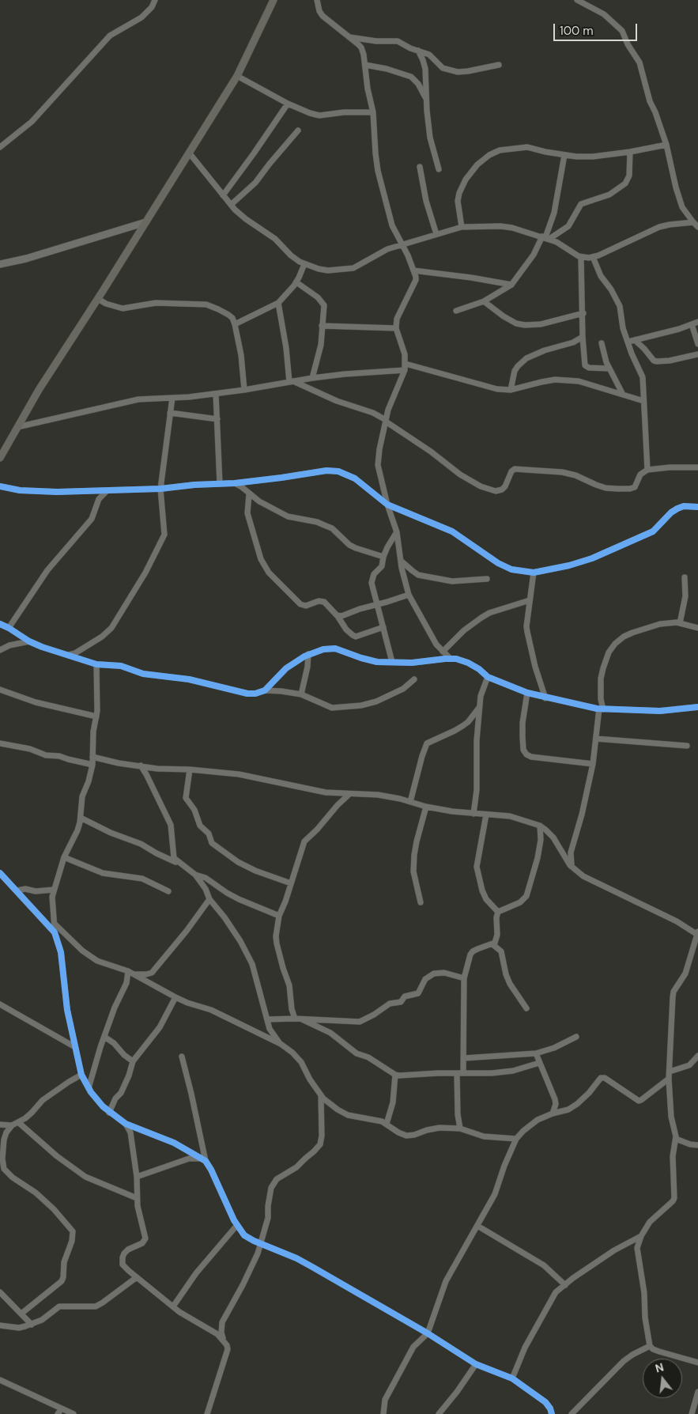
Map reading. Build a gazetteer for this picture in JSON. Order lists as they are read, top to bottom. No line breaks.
{"scale_bar":"100 m","north":"top"}
